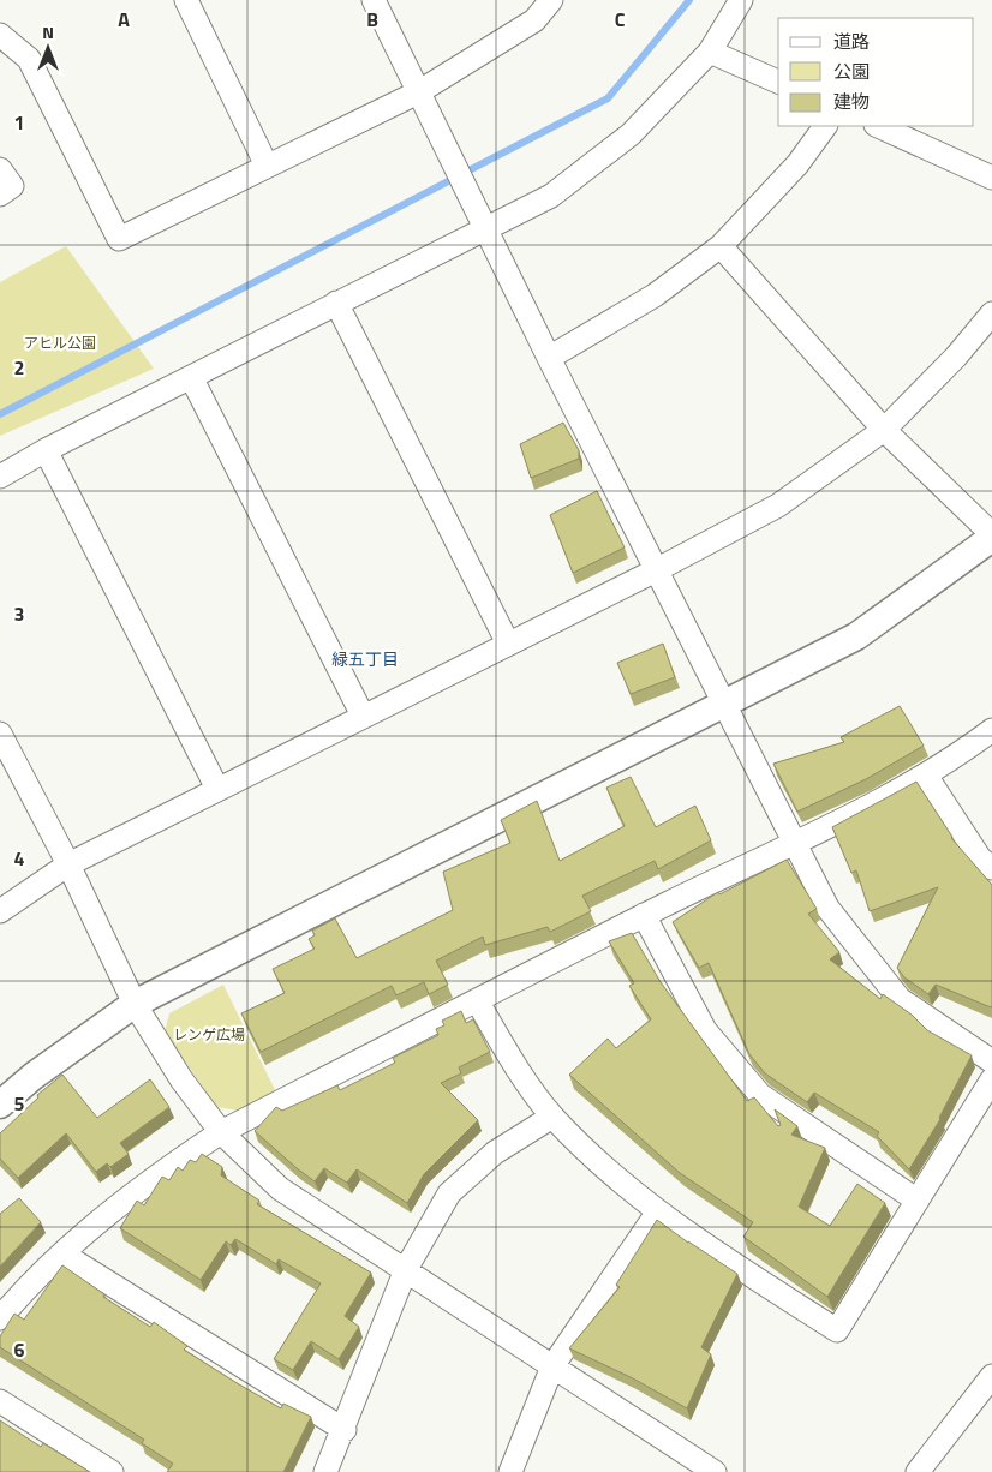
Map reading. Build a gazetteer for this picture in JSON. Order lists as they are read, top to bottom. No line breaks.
{"districts":["緑五丁目"],"parks":["アヒル公園","レンゲ広場"],"legend":["道路","公園","建物"],"north":"top","grid":{"columns":["A","B","C"],"rows":["1","2","3","4","5","6"]}}
